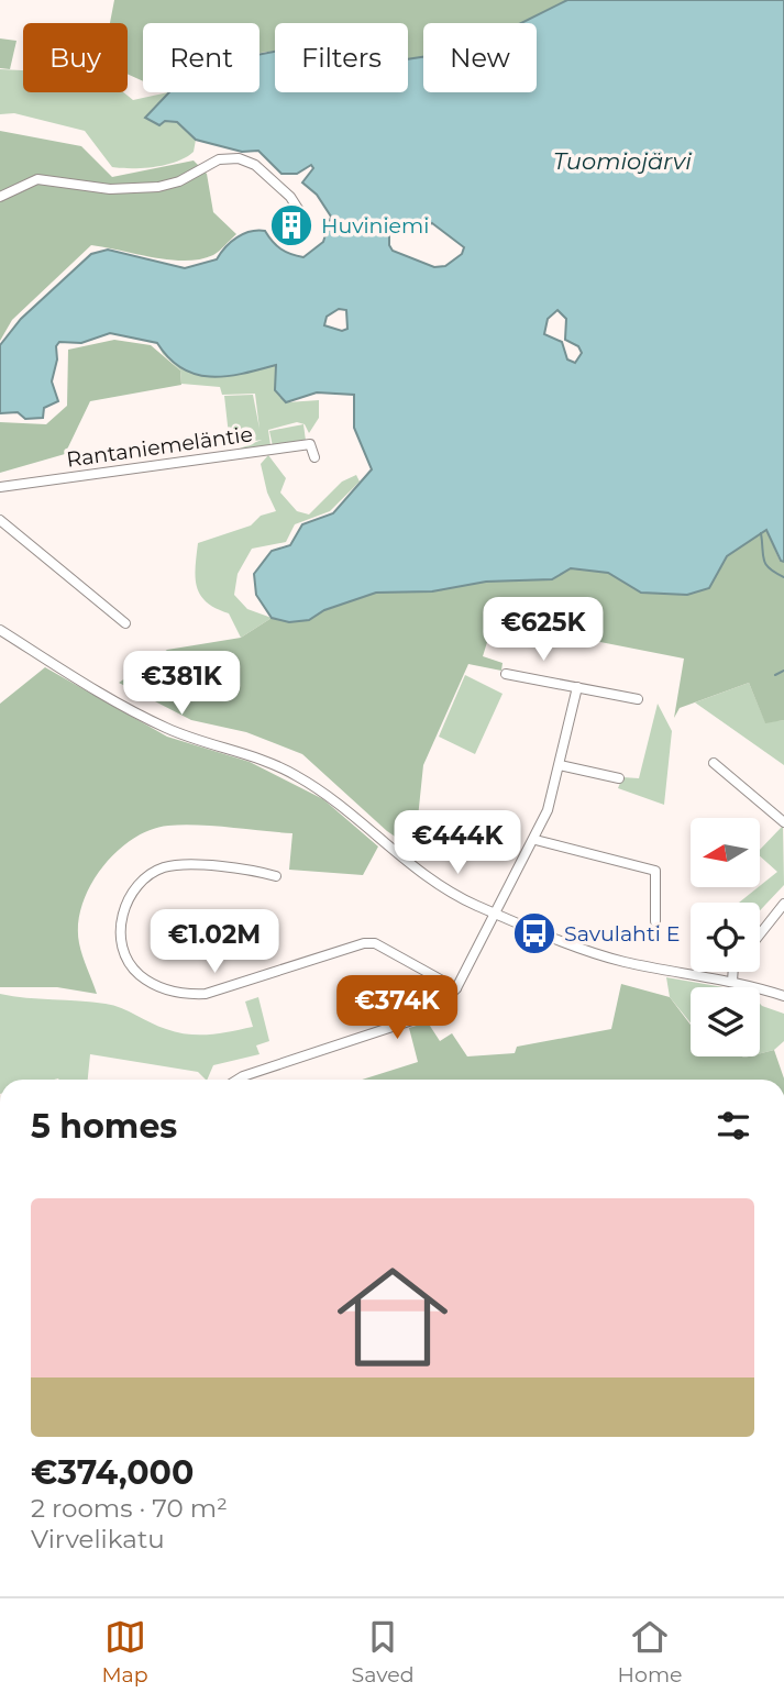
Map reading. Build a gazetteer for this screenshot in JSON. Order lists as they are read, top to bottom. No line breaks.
{"streets":{"street":["Rantaniemeläntie"]},"water":["Tuomiojärvi"],"places":{"building":["Huviniemi"],"bus stop":["Savulahti E"]},"north":"left","page":{"chip":["Buy","Rent","Filters","New"],"price":["€625K","€381K","€444K","€1.02M","€374K"],"heading":"5 homes","list":[{"name":"€374,000","note":"2 rooms · 70 m² · Virvelikatu"}],"tabs":["Map","Saved","Home"]}}
